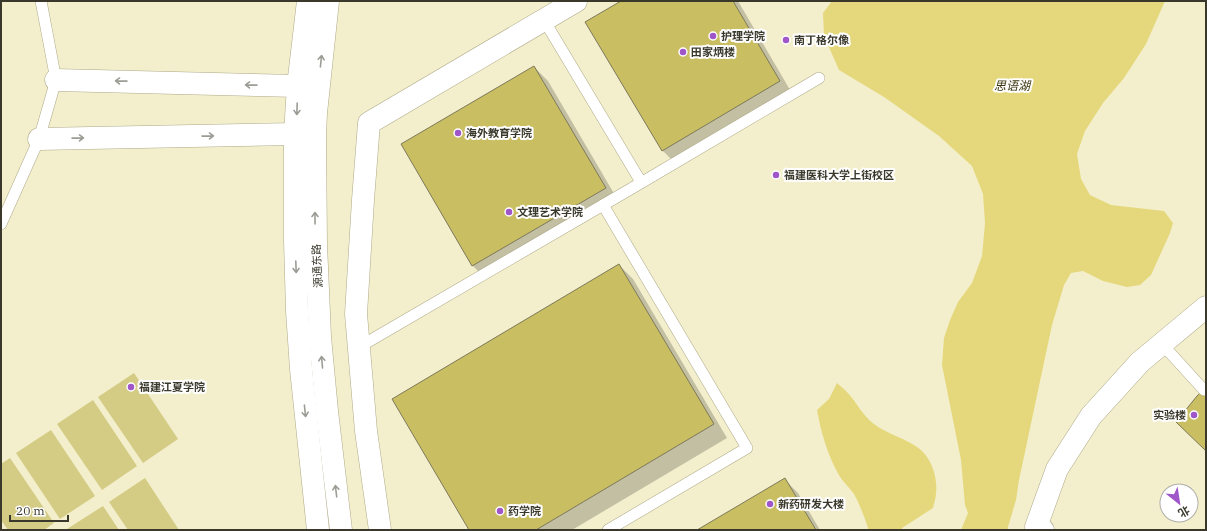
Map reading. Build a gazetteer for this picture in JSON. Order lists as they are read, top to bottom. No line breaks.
{"streets":{"street":["源通东路"]},"water":["思语湖"],"places":["护理学院","南丁格尔像","田家炳楼","海外教育学院","福建医科大学上街校区","文理艺术学院","福建江夏学院","实验楼","新药研发大楼","药学院"],"scale_bar":"20 m","north":"bottom right"}
